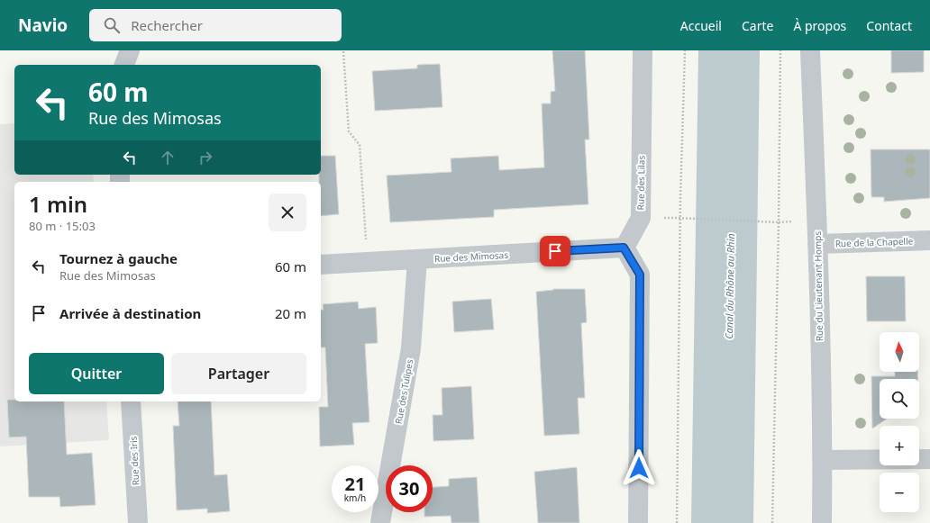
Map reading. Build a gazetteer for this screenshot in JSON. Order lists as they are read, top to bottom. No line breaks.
{"streets":{"street":["Rue des Lilas","Rue de la Chapelle","Rue des Mimosas","Rue du Lieutenant Homps","Rue des Tulipes","Rue des Iris"]},"crossings":[["Rue des Lilas","Rue des Mimosas"],["Rue de la Chapelle","Rue du Lieutenant Homps"],["Rue des Mimosas","Rue des Tulipes"]],"water":["Canal du Rhône au Rhin"],"north":"top","page":{"header":"Navio","search":"Rechercher","nav":["Accueil","Carte","À propos","Contact"],"turn":["60 m","Rue des Mimosas"],"heading":["1 min","80 m · 15:03"],"list":[{"name":"Tournez à gauche","note":"Rue des Mimosas","value":"60 m"},{"name":"Arrivée à destination","value":"20 m"}],"map_buttons":["+","−"],"buttons":["Quitter","Partager"],"speed":"21 km/h","limit":"30"}}
